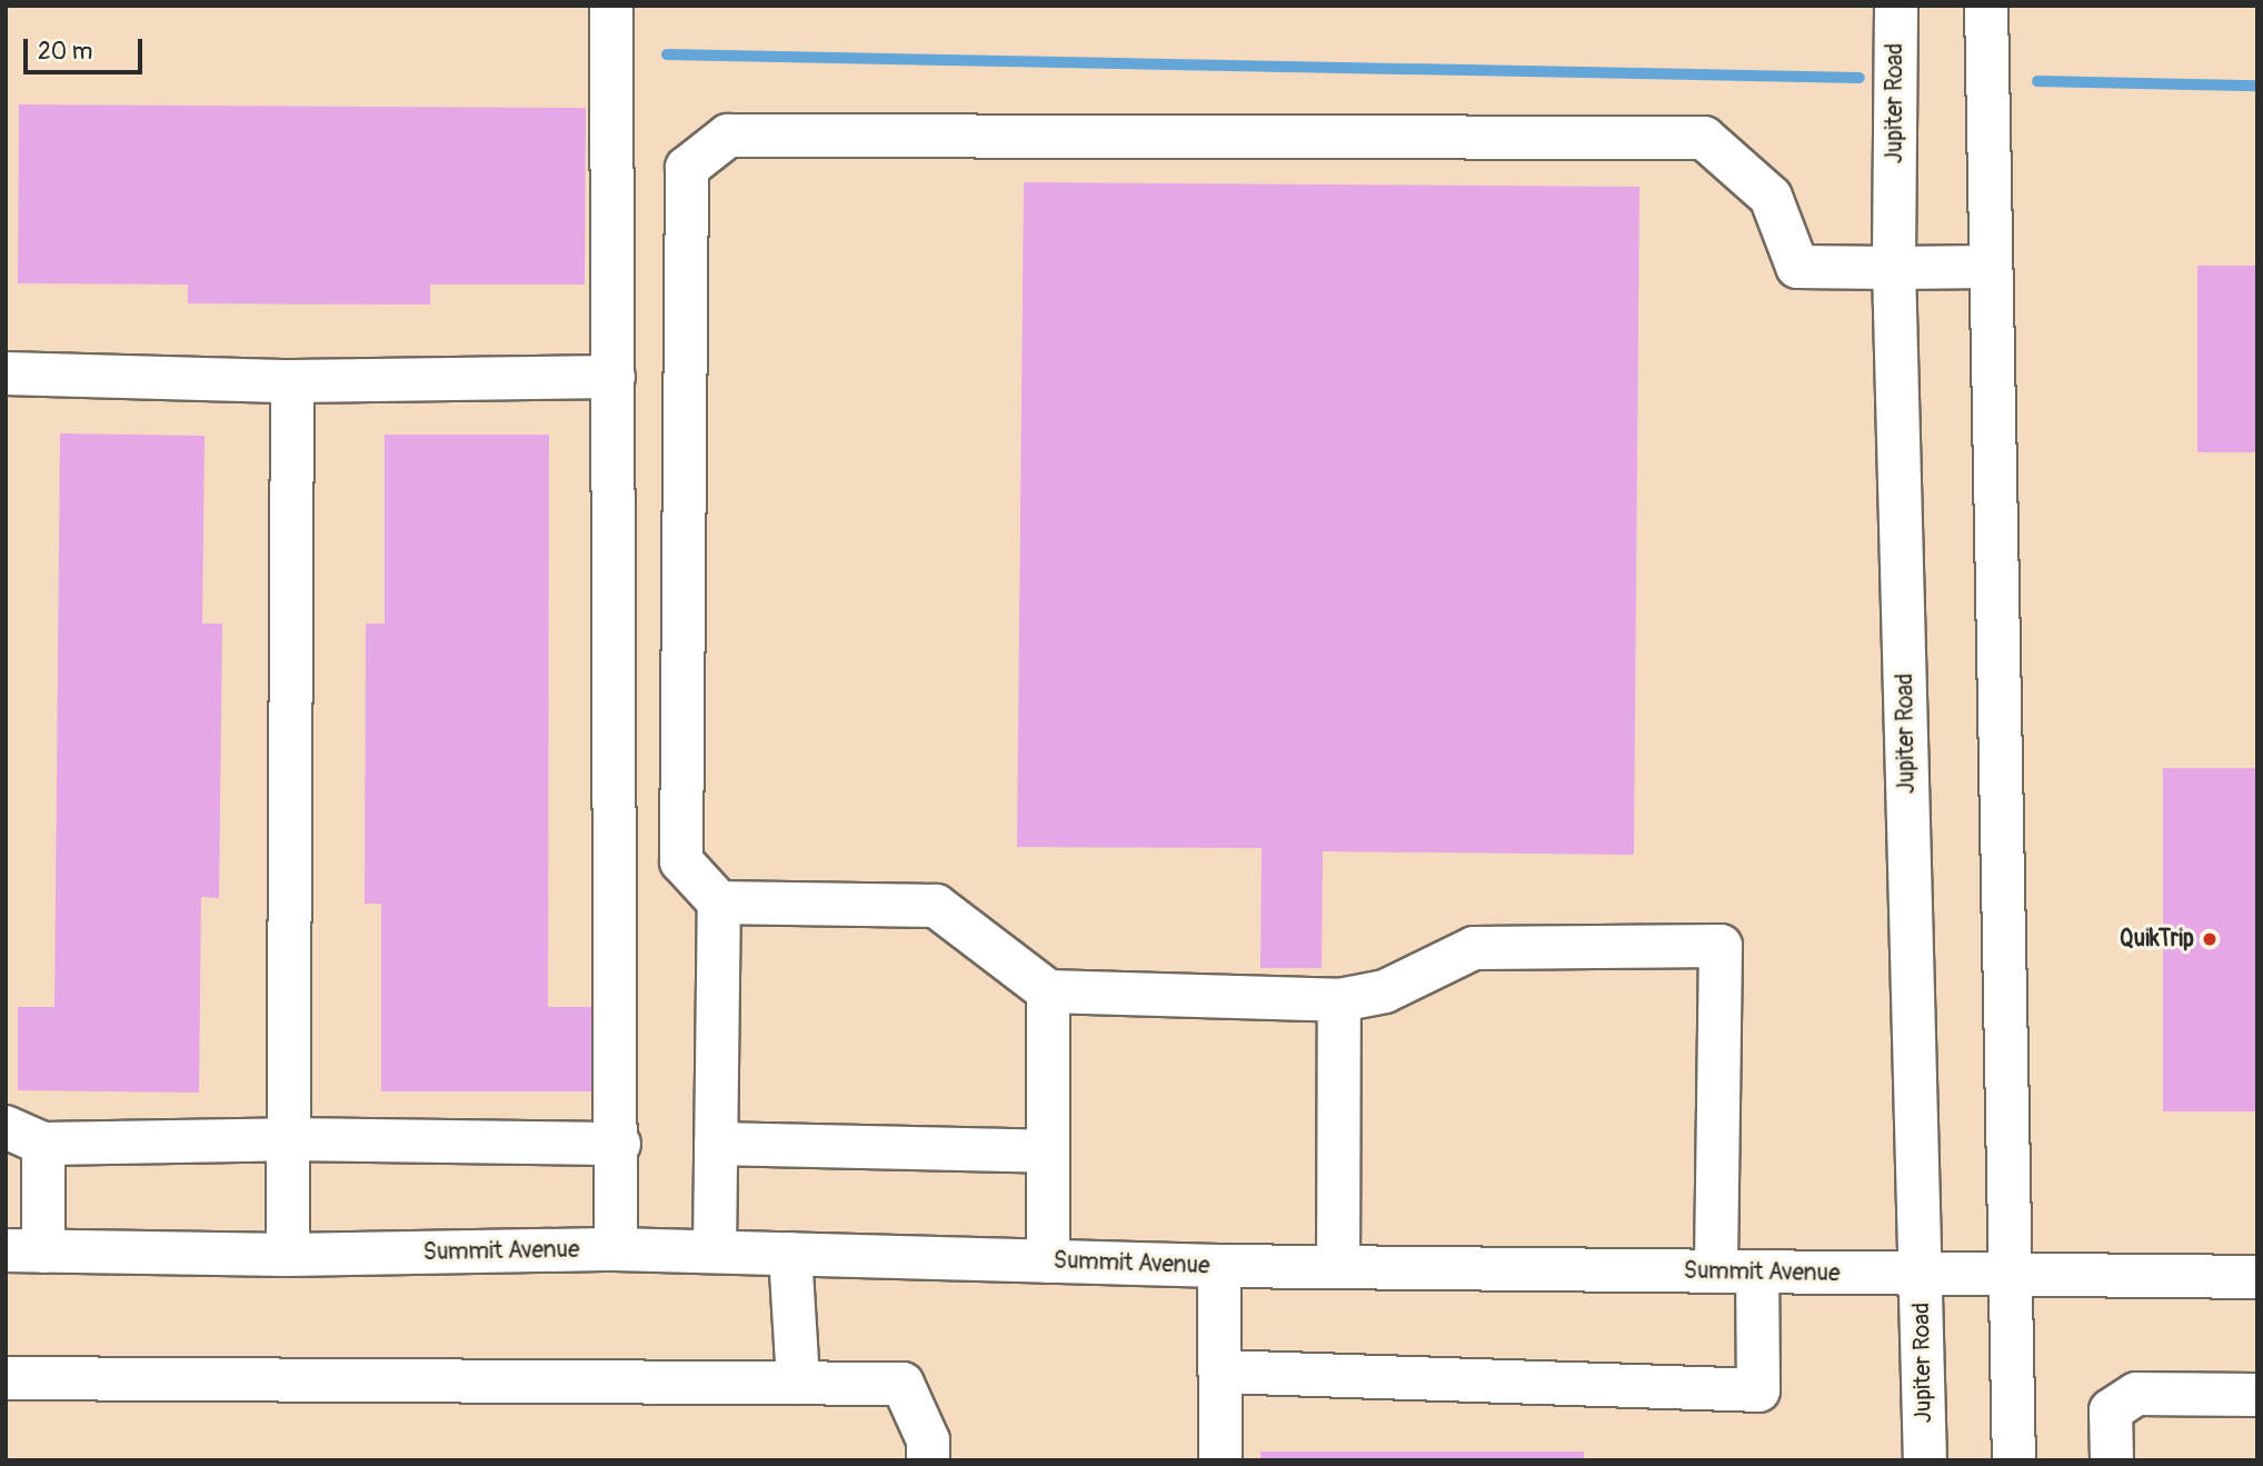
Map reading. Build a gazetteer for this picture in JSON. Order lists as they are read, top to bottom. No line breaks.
{"streets":{"main road":["Jupiter Road","Summit Avenue"]},"crossings":[["Jupiter Road","Summit Avenue"]],"places":["QuikTrip"],"scale_bar":"20 m"}
